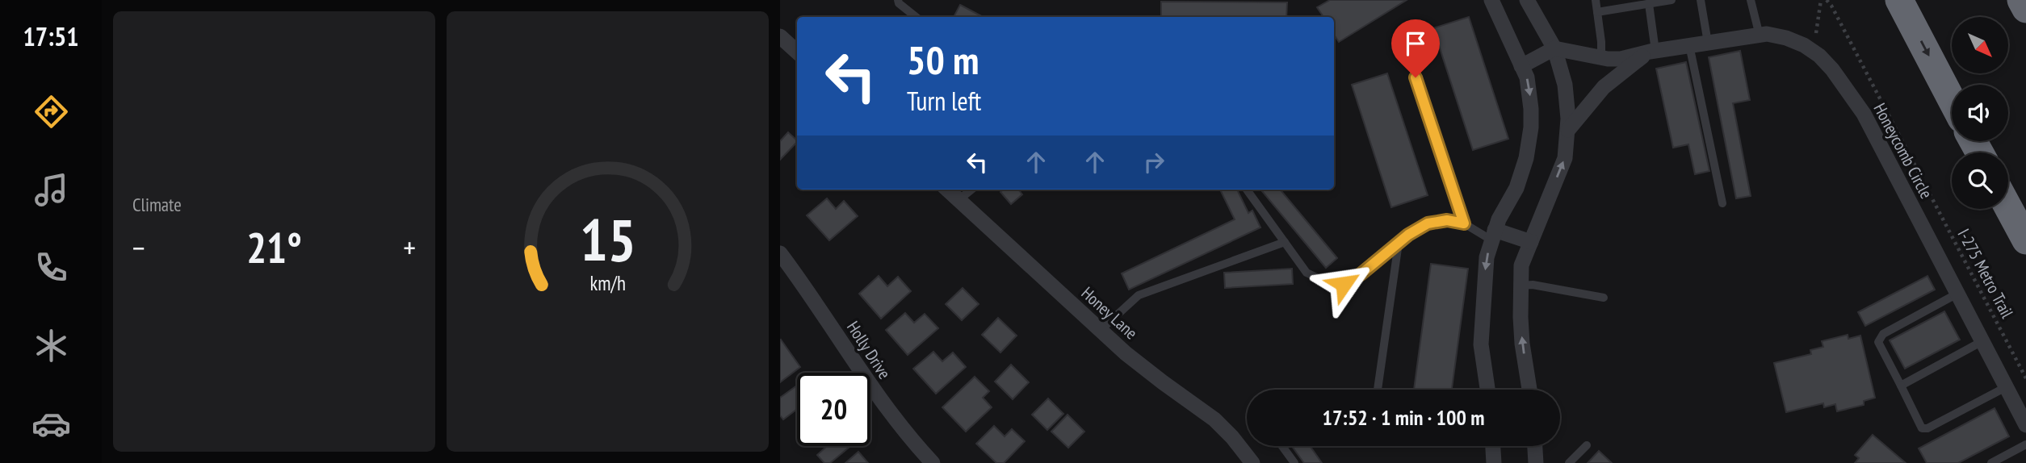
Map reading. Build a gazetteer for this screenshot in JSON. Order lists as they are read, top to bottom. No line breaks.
{"streets":{"street":["Honeycomb Circle","Honey Lane","Holly Drive"],"path":["I-275 Metro Trail"]},"north":"bottom right","page":{"tabs":"17:51","tile":"Climate","turn":["50 m","Turn left"],"heat":["−","21°","+"],"limit":"20","trip":"17:52 · 1 min · 100 m","gauge":["15","km/h"]}}
